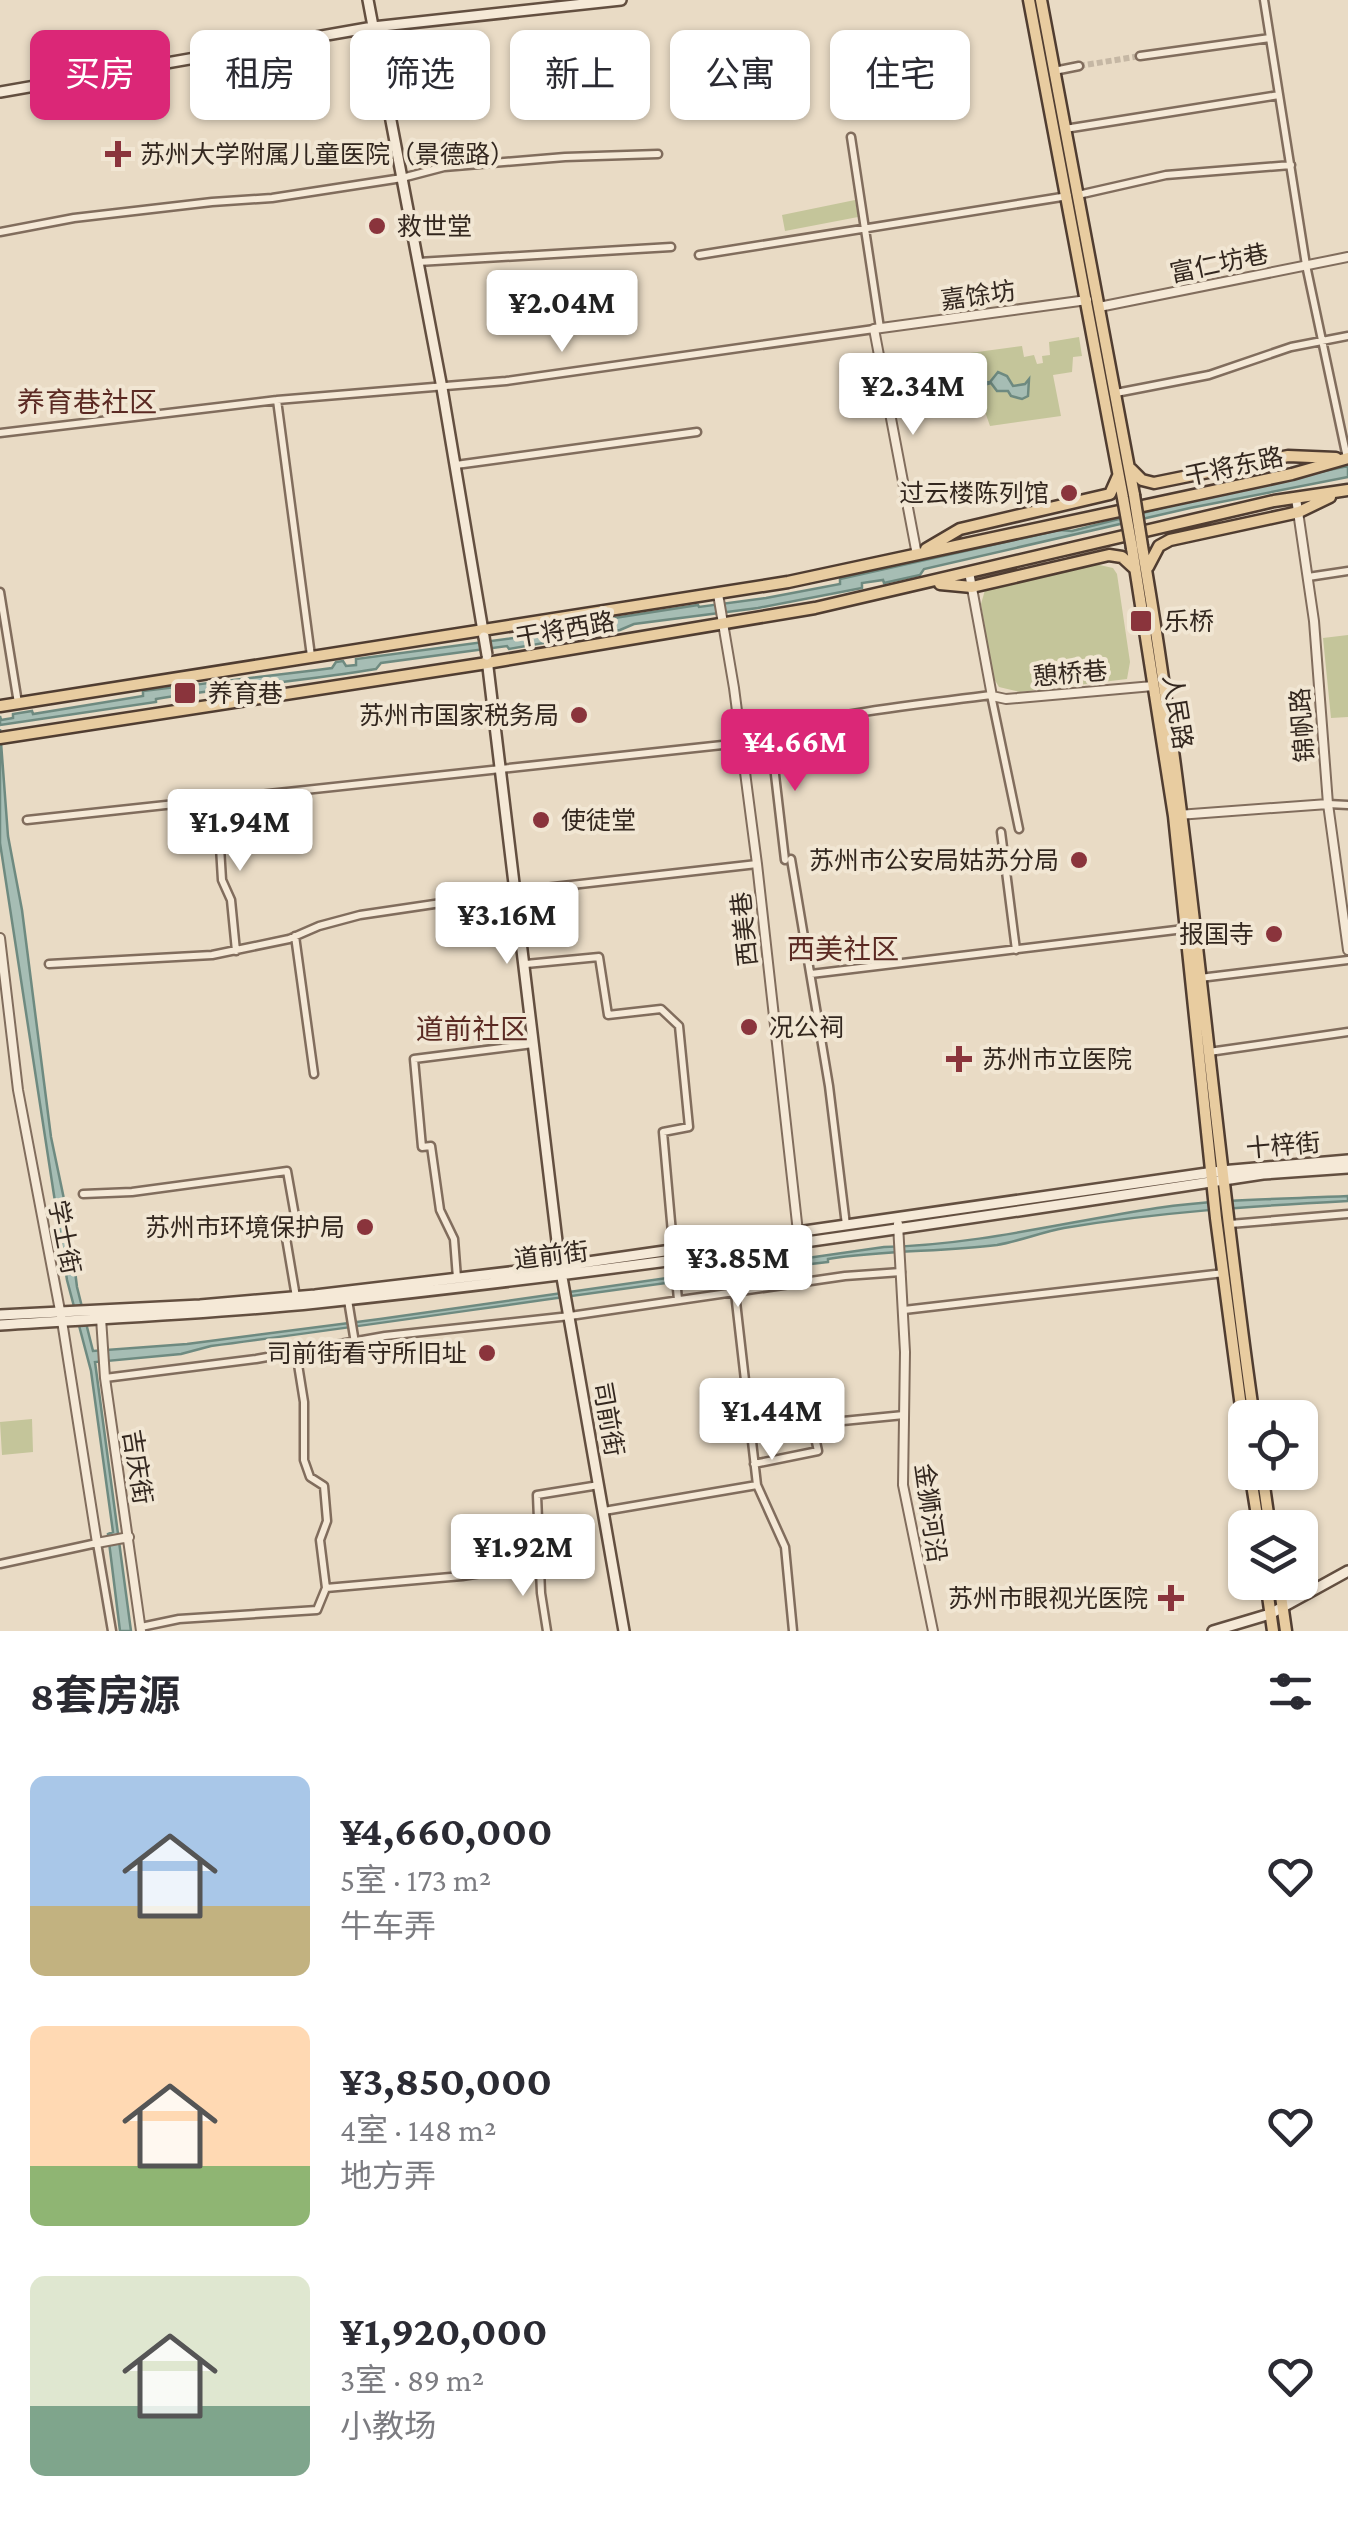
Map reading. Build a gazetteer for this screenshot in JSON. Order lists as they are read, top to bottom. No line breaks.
{"streets":{"main road":["干将东路","干将西路","人民路","十梓街","道前街","司前街"],"street":["富仁坊巷","嘉馀坊","憩桥巷","锦帆路","西美巷","学士街","吉庆街","金狮河沿"]},"crossings":[["富仁坊巷","嘉馀坊"],["富仁坊巷","人民路"],["嘉馀坊","人民路"],["干将东路","干将西路"],["干将东路","锦帆路"],["干将西路","西美巷"],["憩桥巷","人民路"],["人民路","十梓街"],["人民路","道前街"],["西美巷","道前街"],["十梓街","道前街"],["学士街","道前街"],["道前街","司前街"],["道前街","吉庆街"],["道前街","金狮河沿"]],"districts":["养育巷社区","西美社区","道前社区"],"places":{"health":["苏州大学附属儿童医院（景德路）","苏州市立医院","苏州市眼视光医院"],"other":["救世堂","过云楼陈列馆","苏州市国家税务局","使徒堂","苏州市公安局姑苏分局","报国寺","况公祠","苏州市环境保护局","司前街看守所旧址"],"transit":["乐桥","养育巷"]},"page":{"chip":["买房","租房","筛选","新上","公寓","住宅"],"price":["¥2.04M","¥2.34M","¥4.66M","¥1.94M","¥3.16M","¥3.85M","¥1.44M","¥1.92M"],"heading":"8套房源","list":[{"name":"¥4,660,000","note":"5室 · 173 m² · 牛车弄"},{"name":"¥3,850,000","note":"4室 · 148 m² · 地方弄"},{"name":"¥1,920,000","note":"3室 · 89 m² · 小教场"}]}}
